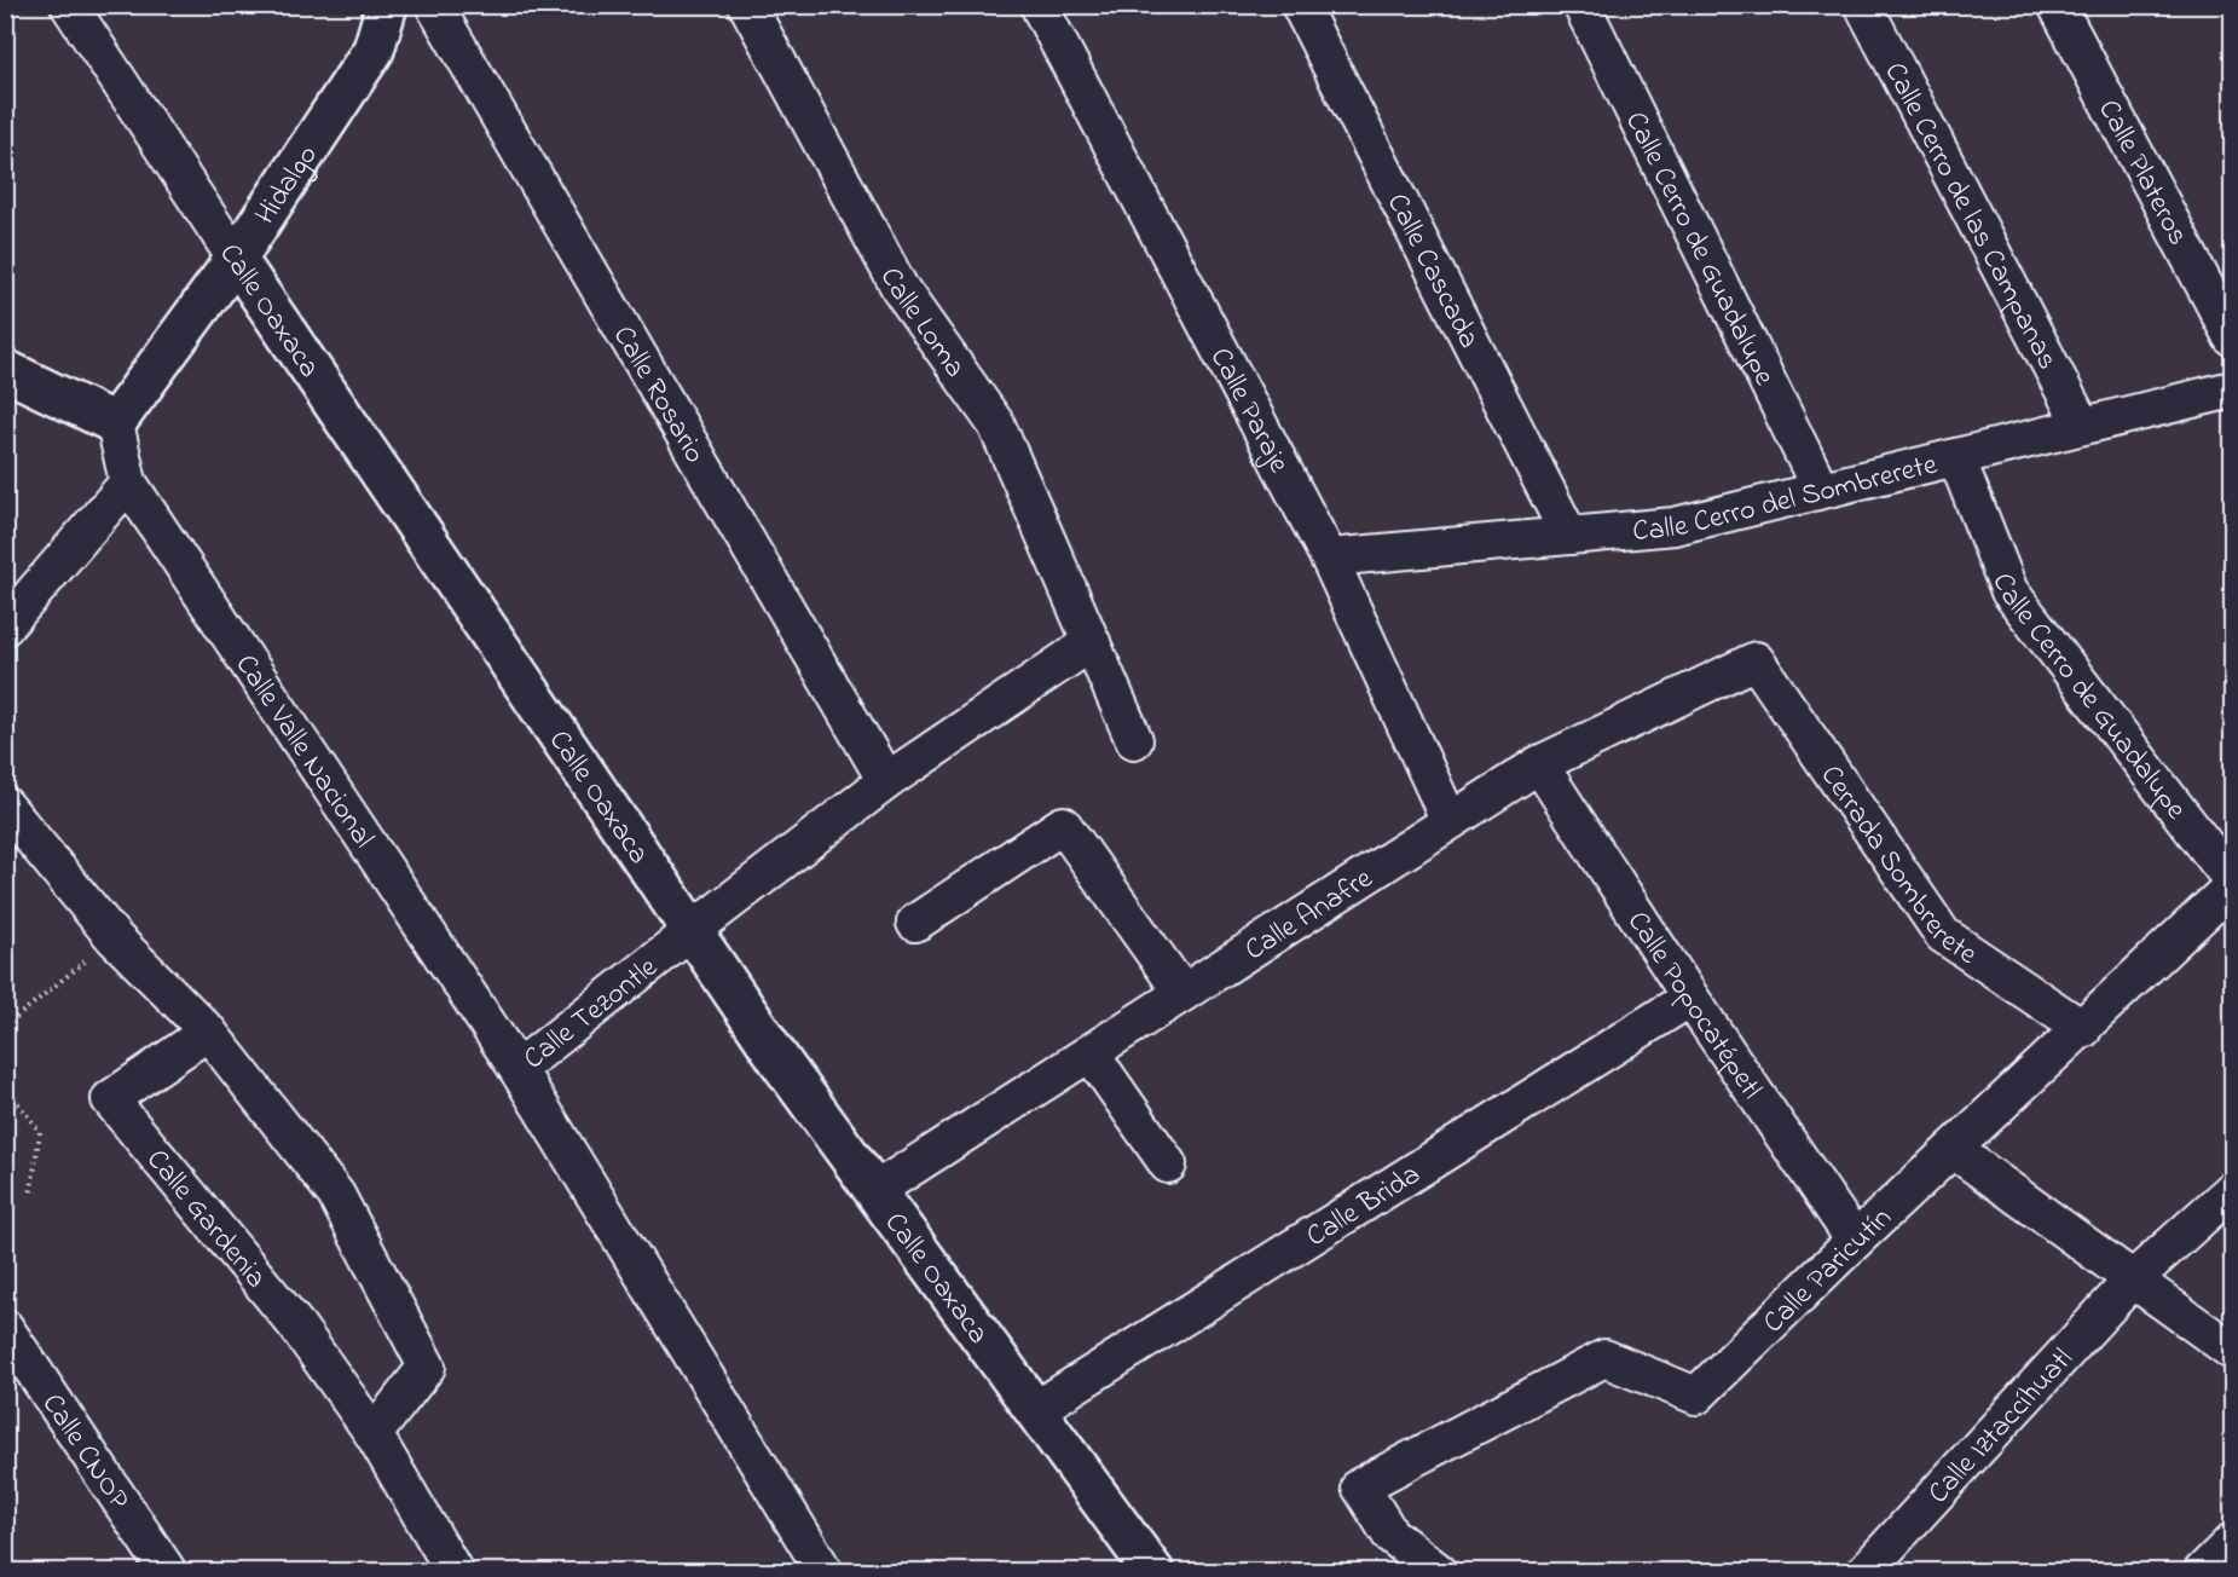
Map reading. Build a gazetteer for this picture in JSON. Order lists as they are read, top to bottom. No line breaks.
{"streets":{"street":["Calle Plateros","Hidalgo","Calle Cerro de las Campanas","Calle Cerro de Guadalupe","Calle Cascada","Calle Oaxaca","Calle Loma","Calle Rosario","Calle Paraje","Calle Cerro del Sombrerete","Calle Valle Nacional","Cerrada Sombrerete","Calle Anafre","Calle Popocatépetl","Calle Tezontle","Calle Brida","Calle Gardenia","Calle Paricutín","Calle Iztaccíhuatl","Calle CNOP"]},"crossings":[["Hidalgo","Calle Oaxaca"],["Hidalgo","Calle Valle Nacional"],["Calle Cerro de las Campanas","Calle Cerro del Sombrerete"],["Calle Cerro de Guadalupe","Calle Cerro del Sombrerete"],["Calle Cascada","Calle Cerro del Sombrerete"],["Calle Oaxaca","Calle Anafre"],["Calle Oaxaca","Calle Tezontle"],["Calle Oaxaca","Calle Brida"],["Calle Loma","Calle Tezontle"],["Calle Rosario","Calle Tezontle"],["Calle Paraje","Calle Cerro del Sombrerete"],["Calle Paraje","Calle Anafre"],["Calle Valle Nacional","Calle Tezontle"],["Cerrada Sombrerete","Calle Anafre"],["Cerrada Sombrerete","Calle Paricutín"],["Calle Anafre","Calle Popocatépetl"],["Calle Popocatépetl","Calle Brida"],["Calle Popocatépetl","Calle Paricutín"]]}
